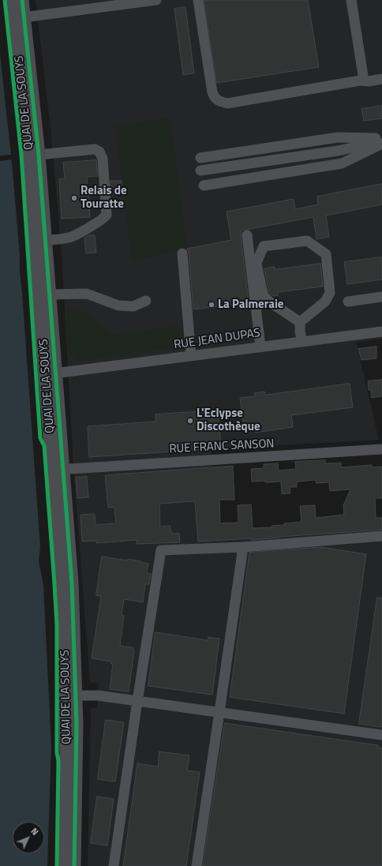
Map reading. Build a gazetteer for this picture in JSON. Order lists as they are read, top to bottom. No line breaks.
{"streets":{"main road":["QUAI DE LA SOUYS"],"street":["RUE JEAN DUPAS","RUE FRANC SANSON"]},"crossings":[["QUAI DE LA SOUYS","RUE JEAN DUPAS"],["QUAI DE LA SOUYS","RUE FRANC SANSON"]],"places":["Relais de Touratte","La Palmeraie","L'Eclypse Discothèque"],"north":"top right"}
